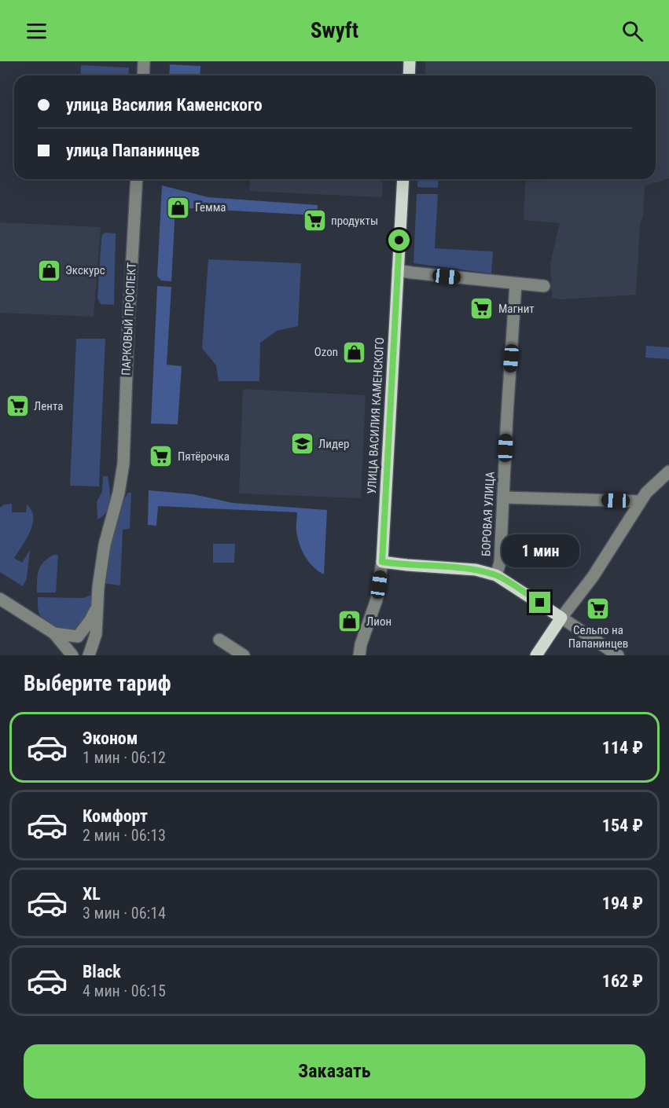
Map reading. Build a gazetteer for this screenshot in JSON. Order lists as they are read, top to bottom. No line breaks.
{"streets":{"main road":["УЛИЦА ВАСИЛИЯ КАМЕНСКОГО"],"street":["ПАРКОВЫЙ ПРОСПЕКТ","БОРОВАЯ УЛИЦА"]},"places":{"shop":["Гемма","Экскурс","Ozon","Лион"],"supermarket":["продукты","Магнит","Лента","Пятёрочка","Сельпо на Папанинцев"],"school or university":["Лидер"]},"page":{"header":"Swyft","banner":["улица Василия Каменского","улица Папанинцев"],"bubble":"1 мин","heading":"Выберите тариф","list":[{"name":"Эконом","note":"1 мин · 06:12","value":"114 ₽"},{"name":"Комфорт","note":"2 мин · 06:13","value":"154 ₽"},{"name":"XL","note":"3 мин · 06:14","value":"194 ₽"},{"name":"Black","note":"4 мин · 06:15","value":"162 ₽"}],"buttons":"Заказать"}}
